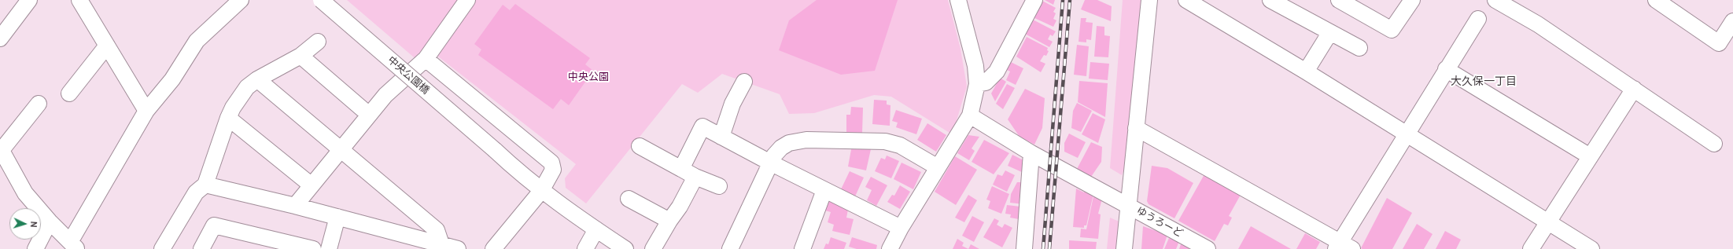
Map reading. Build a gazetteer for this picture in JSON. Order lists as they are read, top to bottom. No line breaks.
{"streets":{"street":["中央公園橋","ゆうろーど"]},"districts":["大久保一丁目"],"parks":["中央公園"],"north":"right"}
